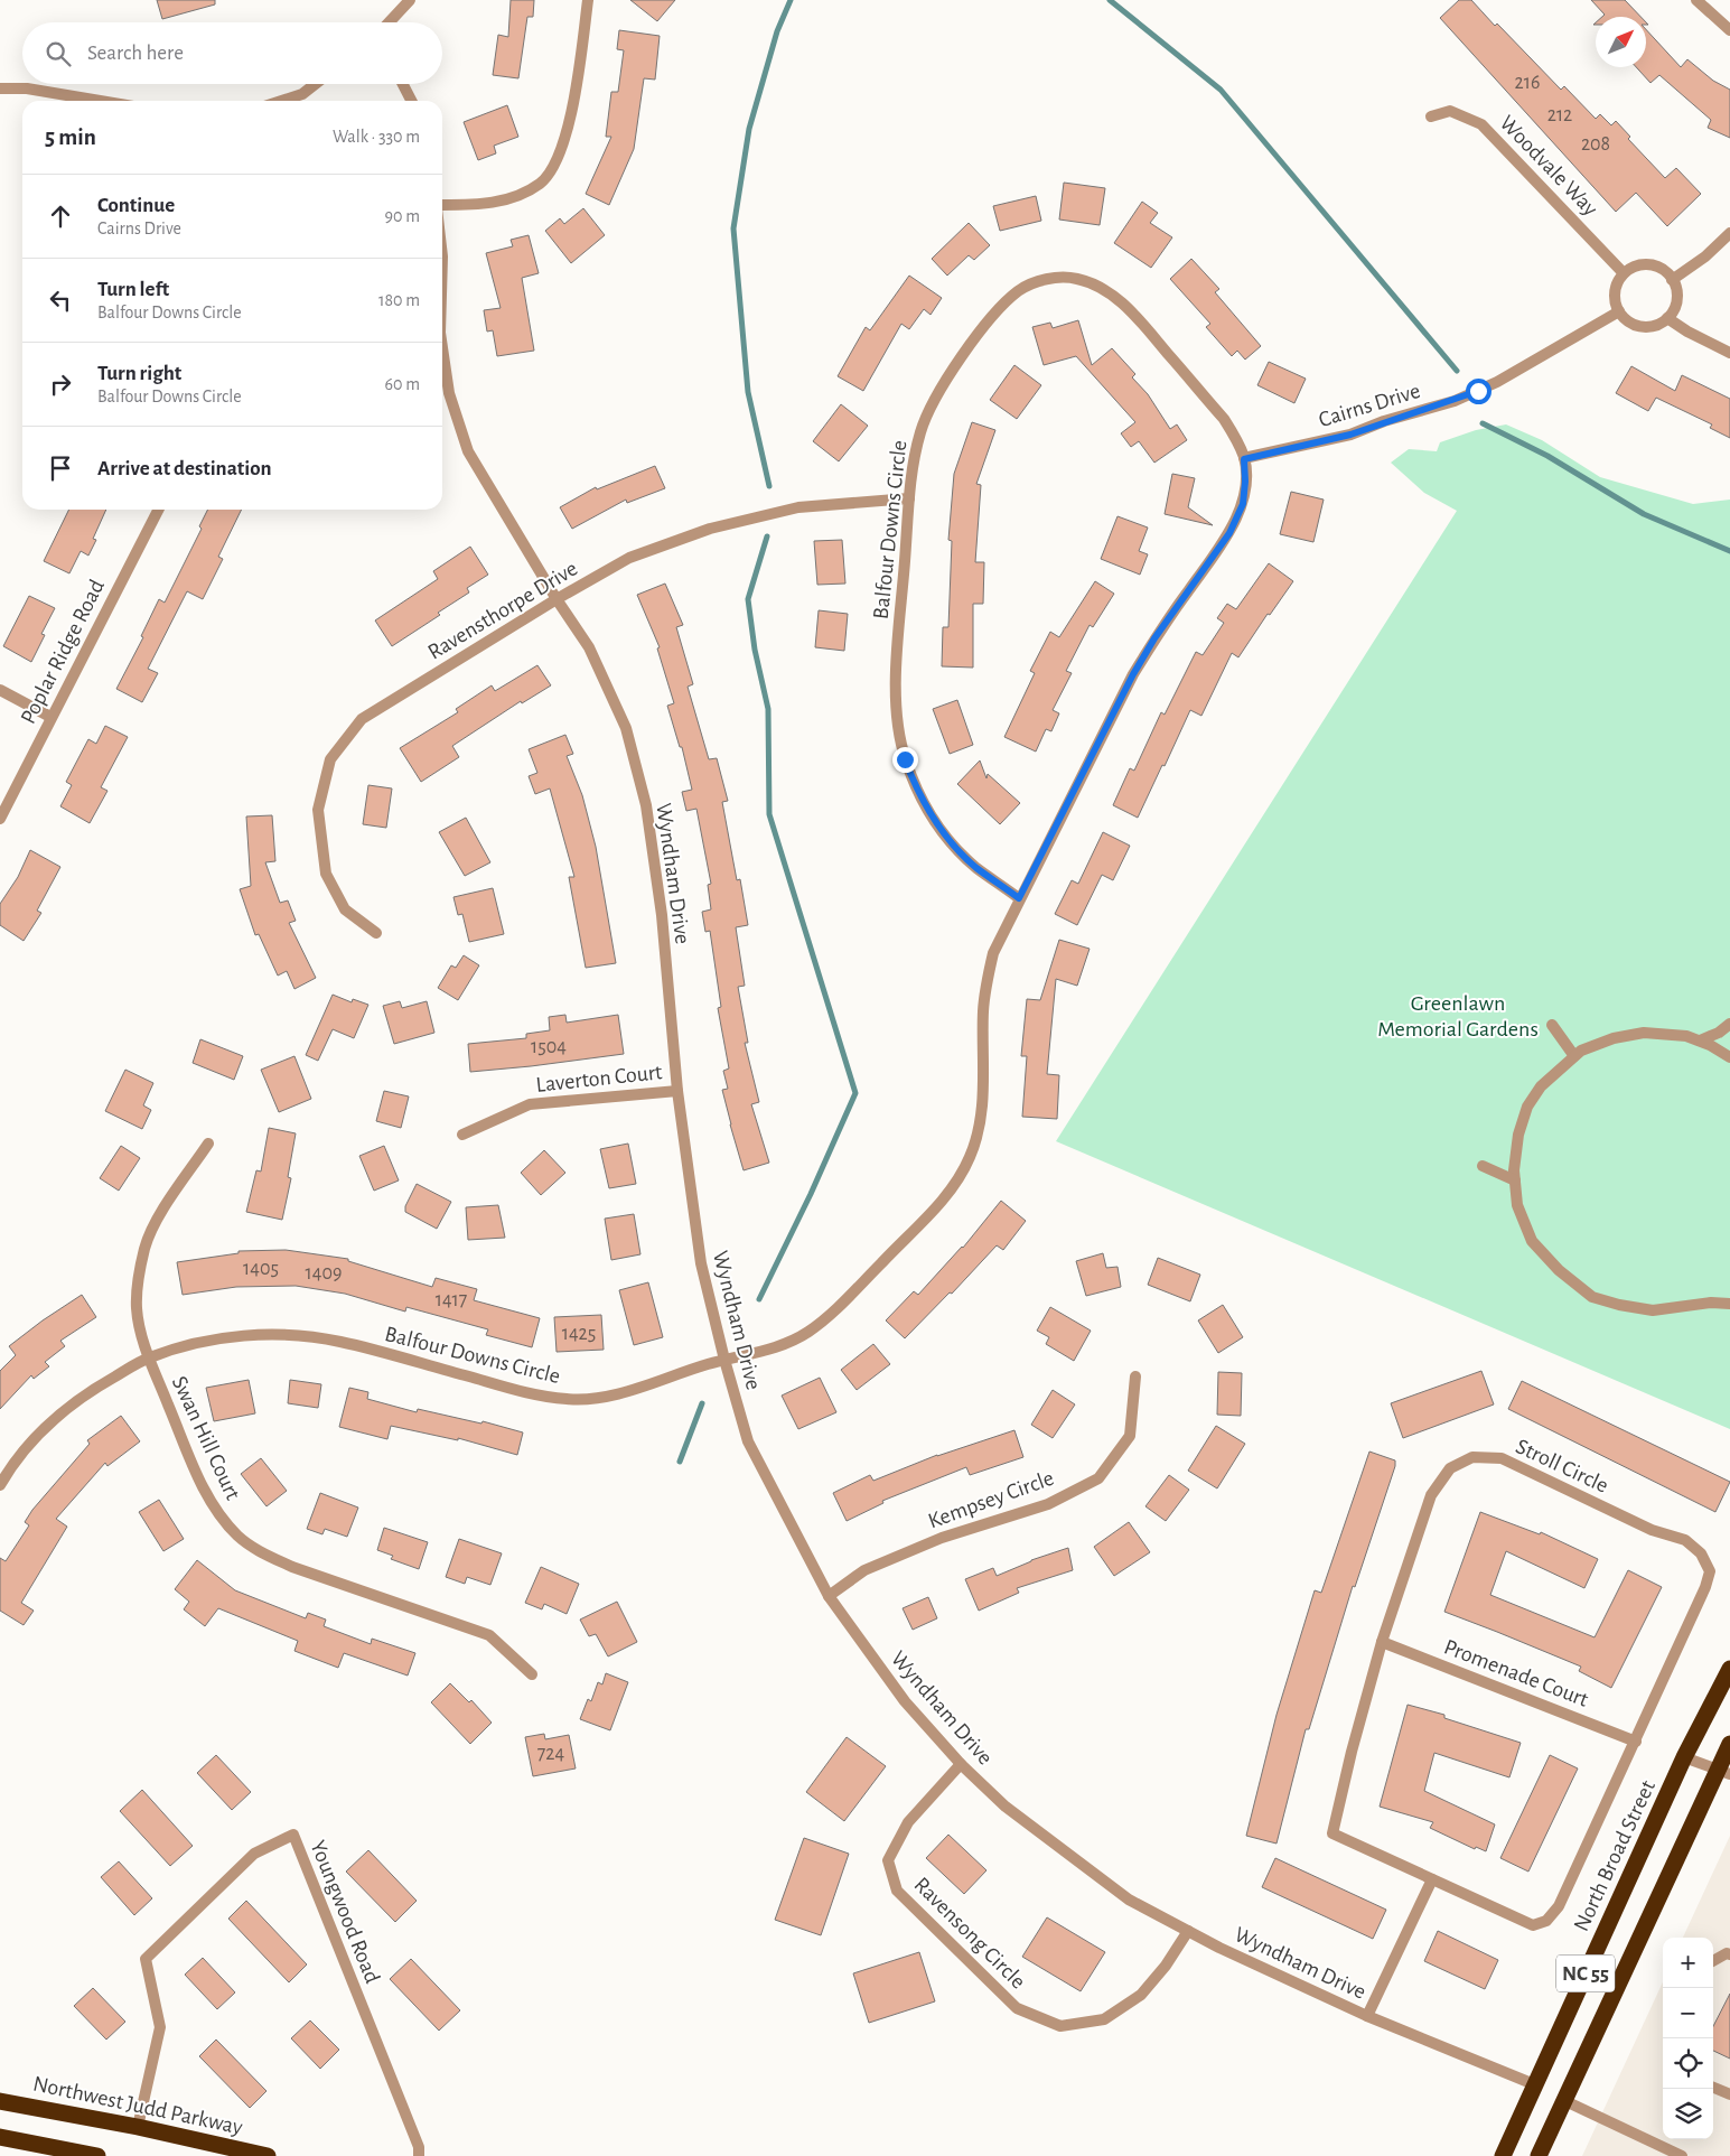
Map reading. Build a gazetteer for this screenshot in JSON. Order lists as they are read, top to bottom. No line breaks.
{"streets":{"highway":["North Broad Street","NC 55","Northwest Judd Parkway"],"street":["Woodvale Way","Cairns Drive","Balfour Downs Circle","Ravensthorpe Drive","Poplar Ridge Road","Wyndham Drive","Laverton Court","Swan Hill Court","Stroll Circle","Kempsey Circle","Promenade Court","Youngwood Road","Ravensong Circle"]},"crossings":[["Woodvale Way","Cairns Drive"],["Cairns Drive","Balfour Downs Circle"],["Balfour Downs Circle","Ravensthorpe Drive"],["Balfour Downs Circle","Wyndham Drive"],["Balfour Downs Circle","Swan Hill Court"],["Ravensthorpe Drive","Wyndham Drive"],["Wyndham Drive","Laverton Court"],["Wyndham Drive","Kempsey Circle"],["Wyndham Drive","North Broad Street"],["Wyndham Drive","Ravensong Circle"],["Stroll Circle","Promenade Court"],["Youngwood Road","Northwest Judd Parkway"]],"parks":["Greenlawn Memorial Gardens"],"house_numbers":["216","212","208","1504","1405","1409","1417","1425","724"],"north":"top right","page":{"search":"Search here","heading":["5 min","Walk · 330 m"],"list":[["Continue","Cairns Drive","90 m"],["Turn left","Balfour Downs Circle","180 m"],["Turn right","Balfour Downs Circle","60 m"],"Arrive at destination"],"map_buttons":["+","−"]}}
